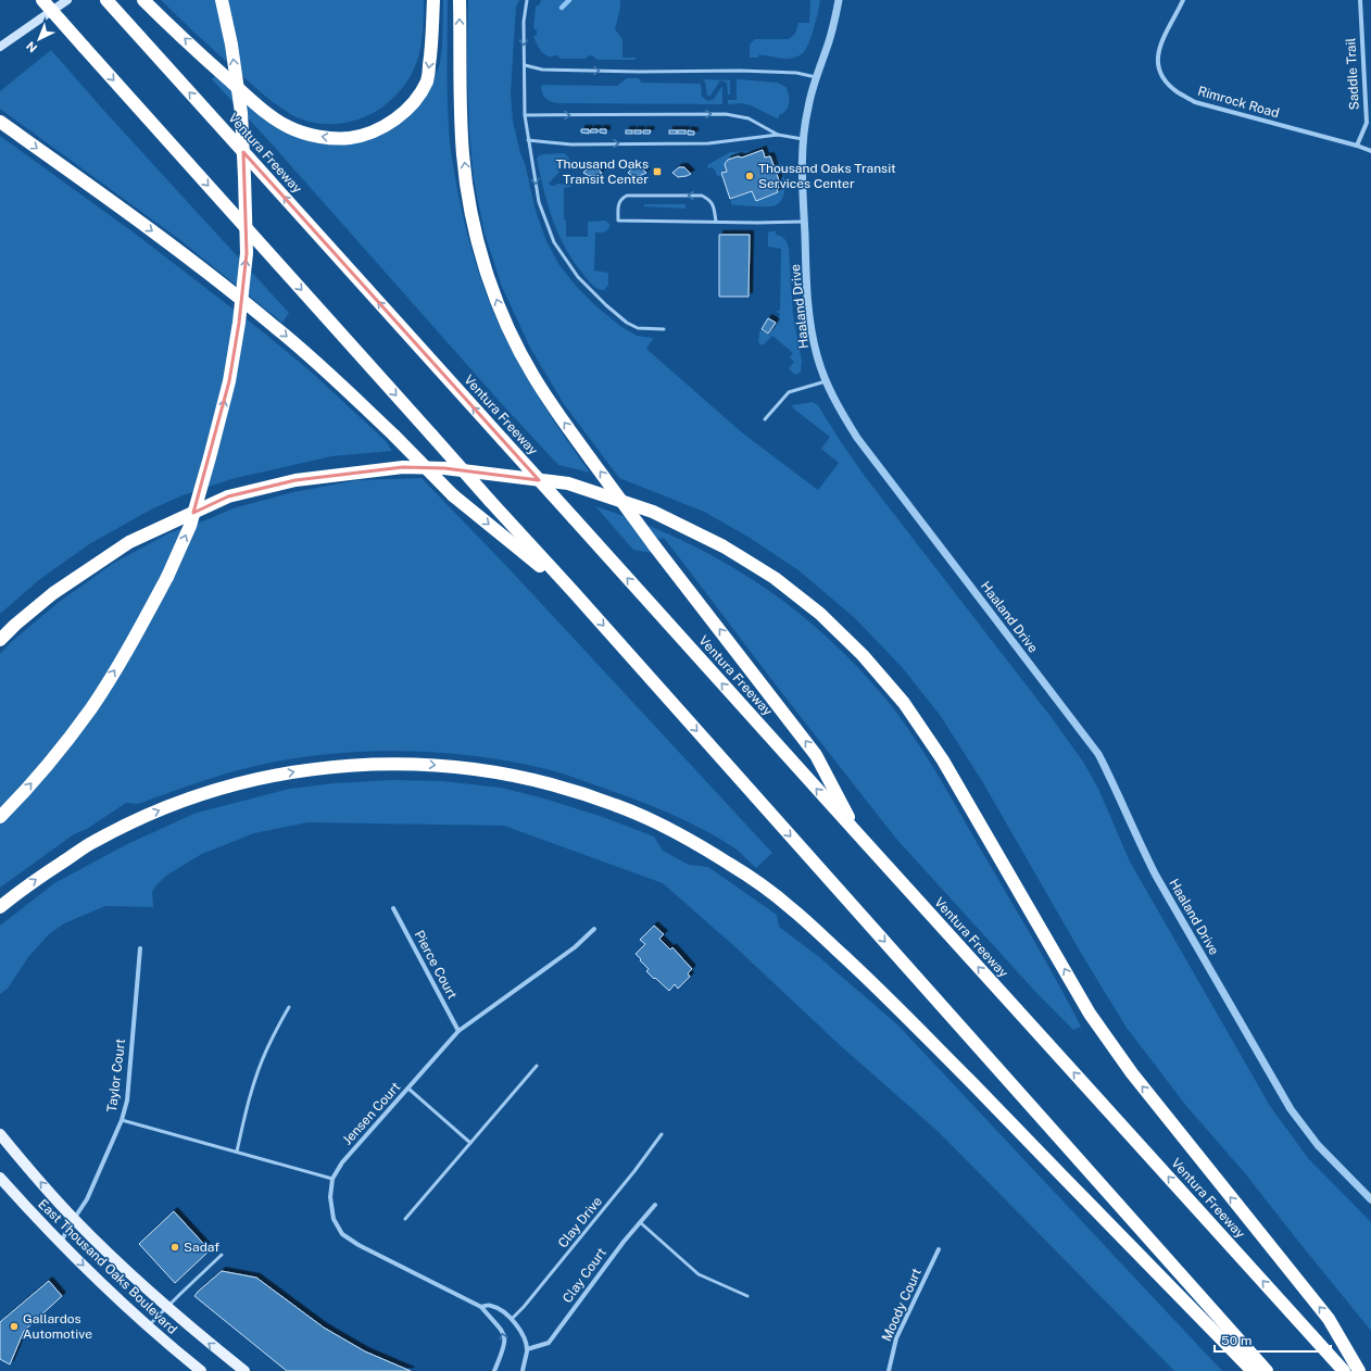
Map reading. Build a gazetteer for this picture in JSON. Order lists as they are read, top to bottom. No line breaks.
{"streets":{"highway":["Ventura Freeway"],"main road":["East Thousand Oaks Boulevard"],"street":["Saddle Trail","Rimrock Road","Haaland Drive","Pierce Court","Taylor Court","Jensen Court","Clay Court","Moody Court"],"lane":["Clay Drive"]},"crossings":[["Saddle Trail","Rimrock Road"],["Pierce Court","Jensen Court"],["Taylor Court","East Thousand Oaks Boulevard"]],"places":{"transit":["Thousand Oaks Transit Center"],"other":["Thousand Oaks Transit Services Center","Sadaf","Gallardos Automotive"]},"scale_bar":"50 m","north":"bottom left"}
